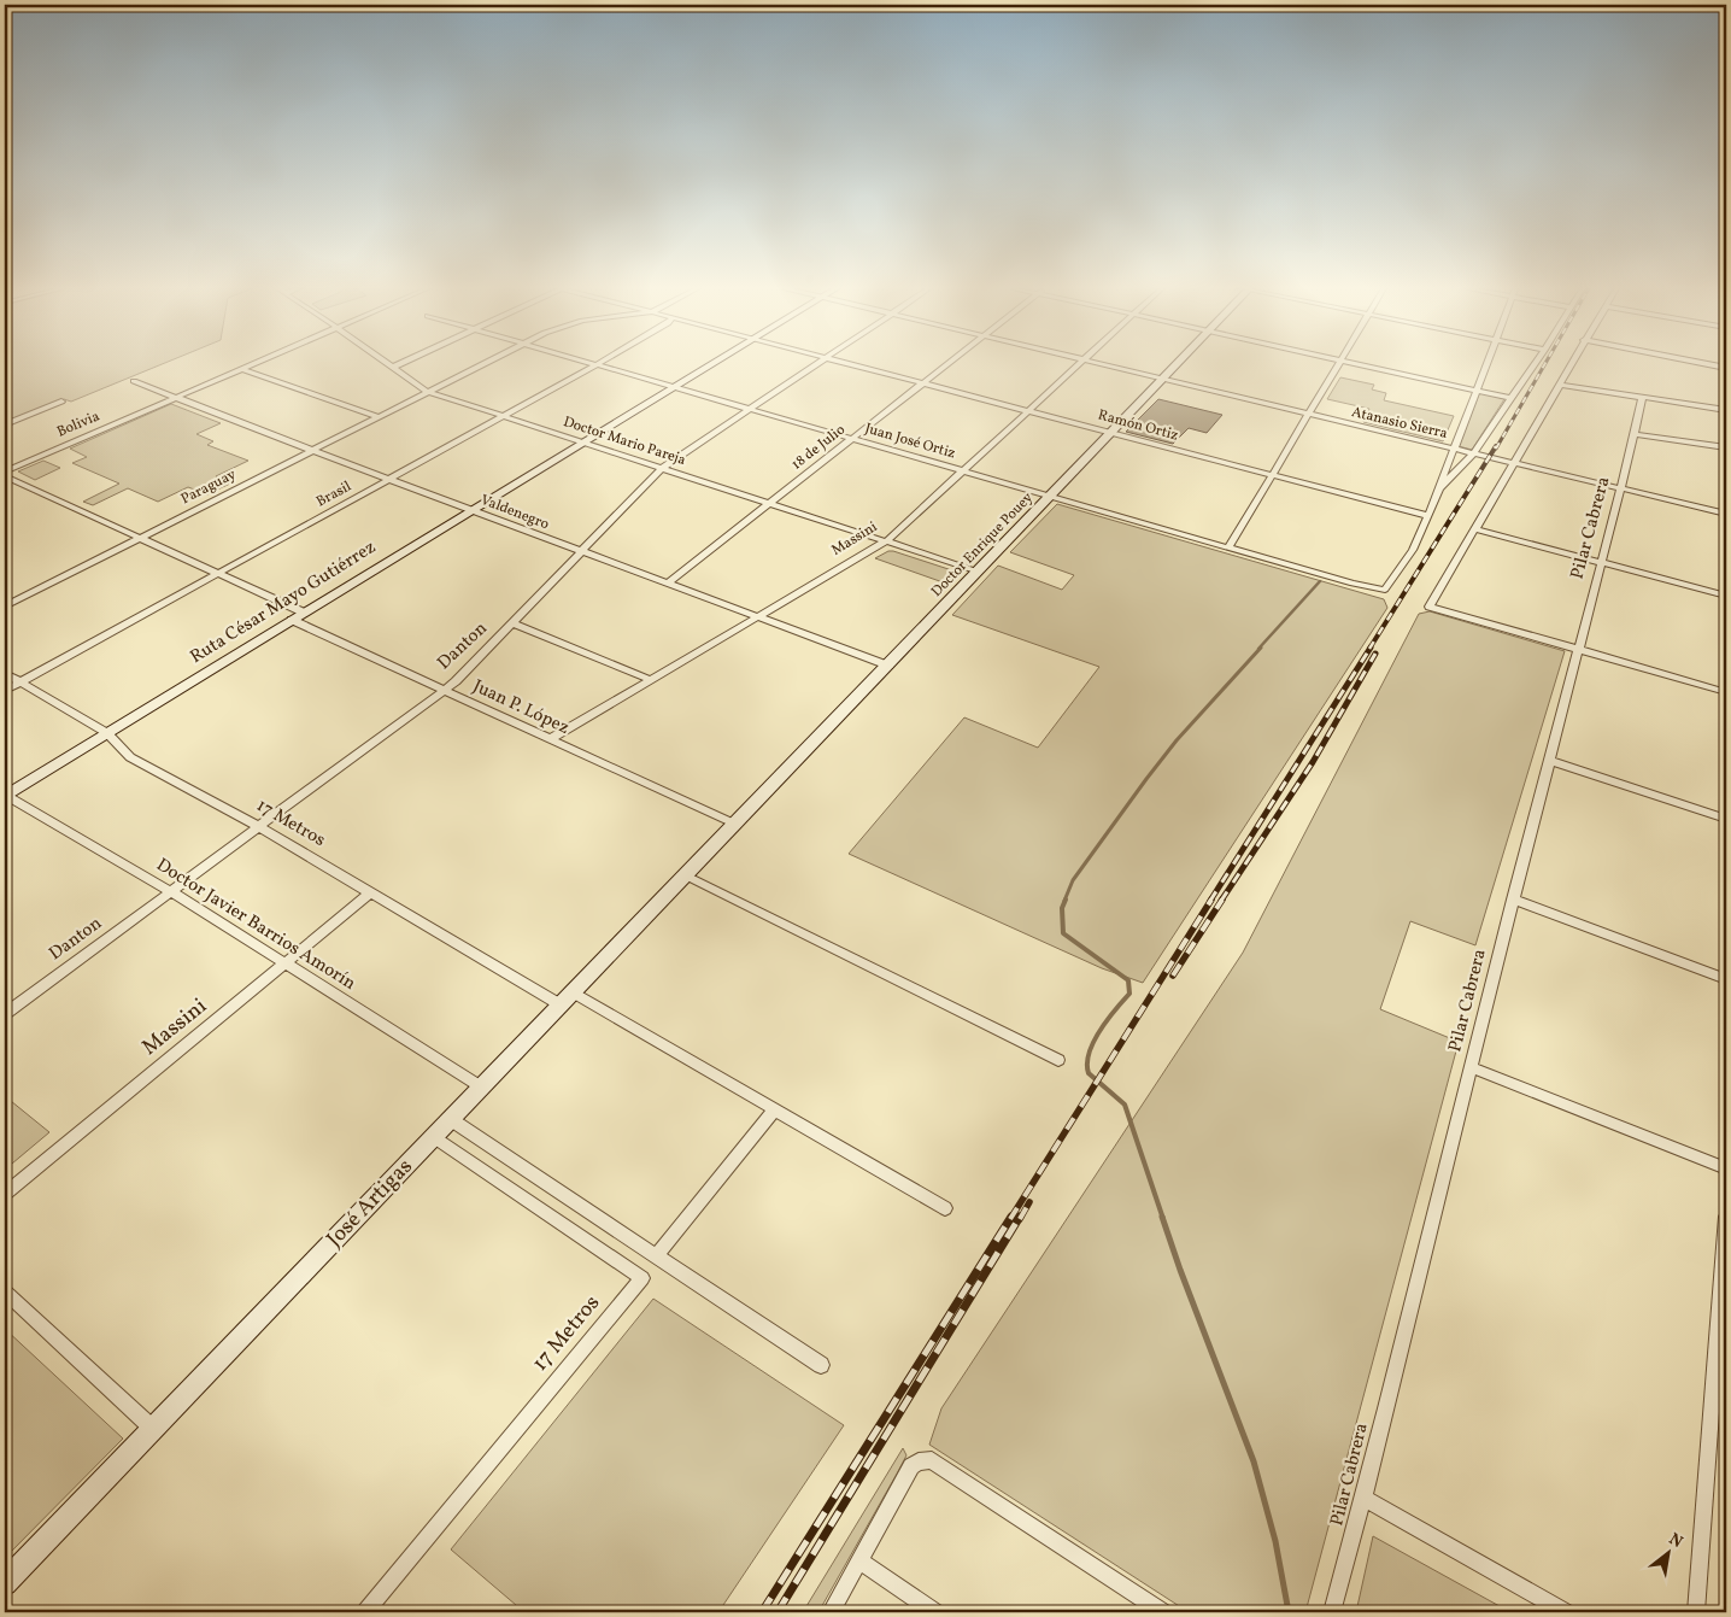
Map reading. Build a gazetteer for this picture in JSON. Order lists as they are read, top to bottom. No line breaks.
{"streets":{"street":["Atanasio Sierra","Bolivia","Ramón Ortiz","Doctor Mario Pareja","Juan José Ortiz","18 de Julio","Paraguay","Brasil","Valdenegro","Pilar Cabrera","Massini","Doctor Enrique Pouey","Ruta César Mayo Gutiérrez","Danton","Juan P. López","17 Metros","Doctor Javier Barrios Amorín","José Artigas"]},"crossings":[["Atanasio Sierra","Pilar Cabrera"],["Atanasio Sierra","Doctor Enrique Pouey"],["Bolivia","Valdenegro"],["Ramón Ortiz","18 de Julio"],["Ramón Ortiz","Massini"],["Ramón Ortiz","Doctor Enrique Pouey"],["Doctor Mario Pareja","18 de Julio"],["Doctor Mario Pareja","Paraguay"],["Doctor Mario Pareja","Brasil"],["Doctor Mario Pareja","Massini"],["Doctor Mario Pareja","Doctor Enrique Pouey"],["Doctor Mario Pareja","Ruta César Mayo Gutiérrez"],["Doctor Mario Pareja","Danton"],["Juan José Ortiz","18 de Julio"],["Juan José Ortiz","Brasil"],["Juan José Ortiz","Massini"],["Juan José Ortiz","Doctor Enrique Pouey"],["Juan José Ortiz","Ruta César Mayo Gutiérrez"],["Juan José Ortiz","Danton"],["18 de Julio","Valdenegro"],["Paraguay","Valdenegro"],["Brasil","Valdenegro"],["Brasil","17 Metros"],["Valdenegro","Massini"],["Valdenegro","Doctor Enrique Pouey"],["Valdenegro","Ruta César Mayo Gutiérrez"],["Valdenegro","Danton"],["Massini","Juan P. López"],["Massini","17 Metros"],["Massini","Doctor Javier Barrios Amorín"],["Doctor Enrique Pouey","Juan P. López"],["Doctor Enrique Pouey","José Artigas"],["Ruta César Mayo Gutiérrez","Juan P. López"],["Ruta César Mayo Gutiérrez","17 Metros"],["Ruta César Mayo Gutiérrez","Doctor Javier Barrios Amorín"],["Danton","Juan P. López"],["Danton","17 Metros"],["Danton","Doctor Javier Barrios Amorín"],["Juan P. López","José Artigas"],["17 Metros","José Artigas"],["Doctor Javier Barrios Amorín","José Artigas"]],"north":"top right"}
